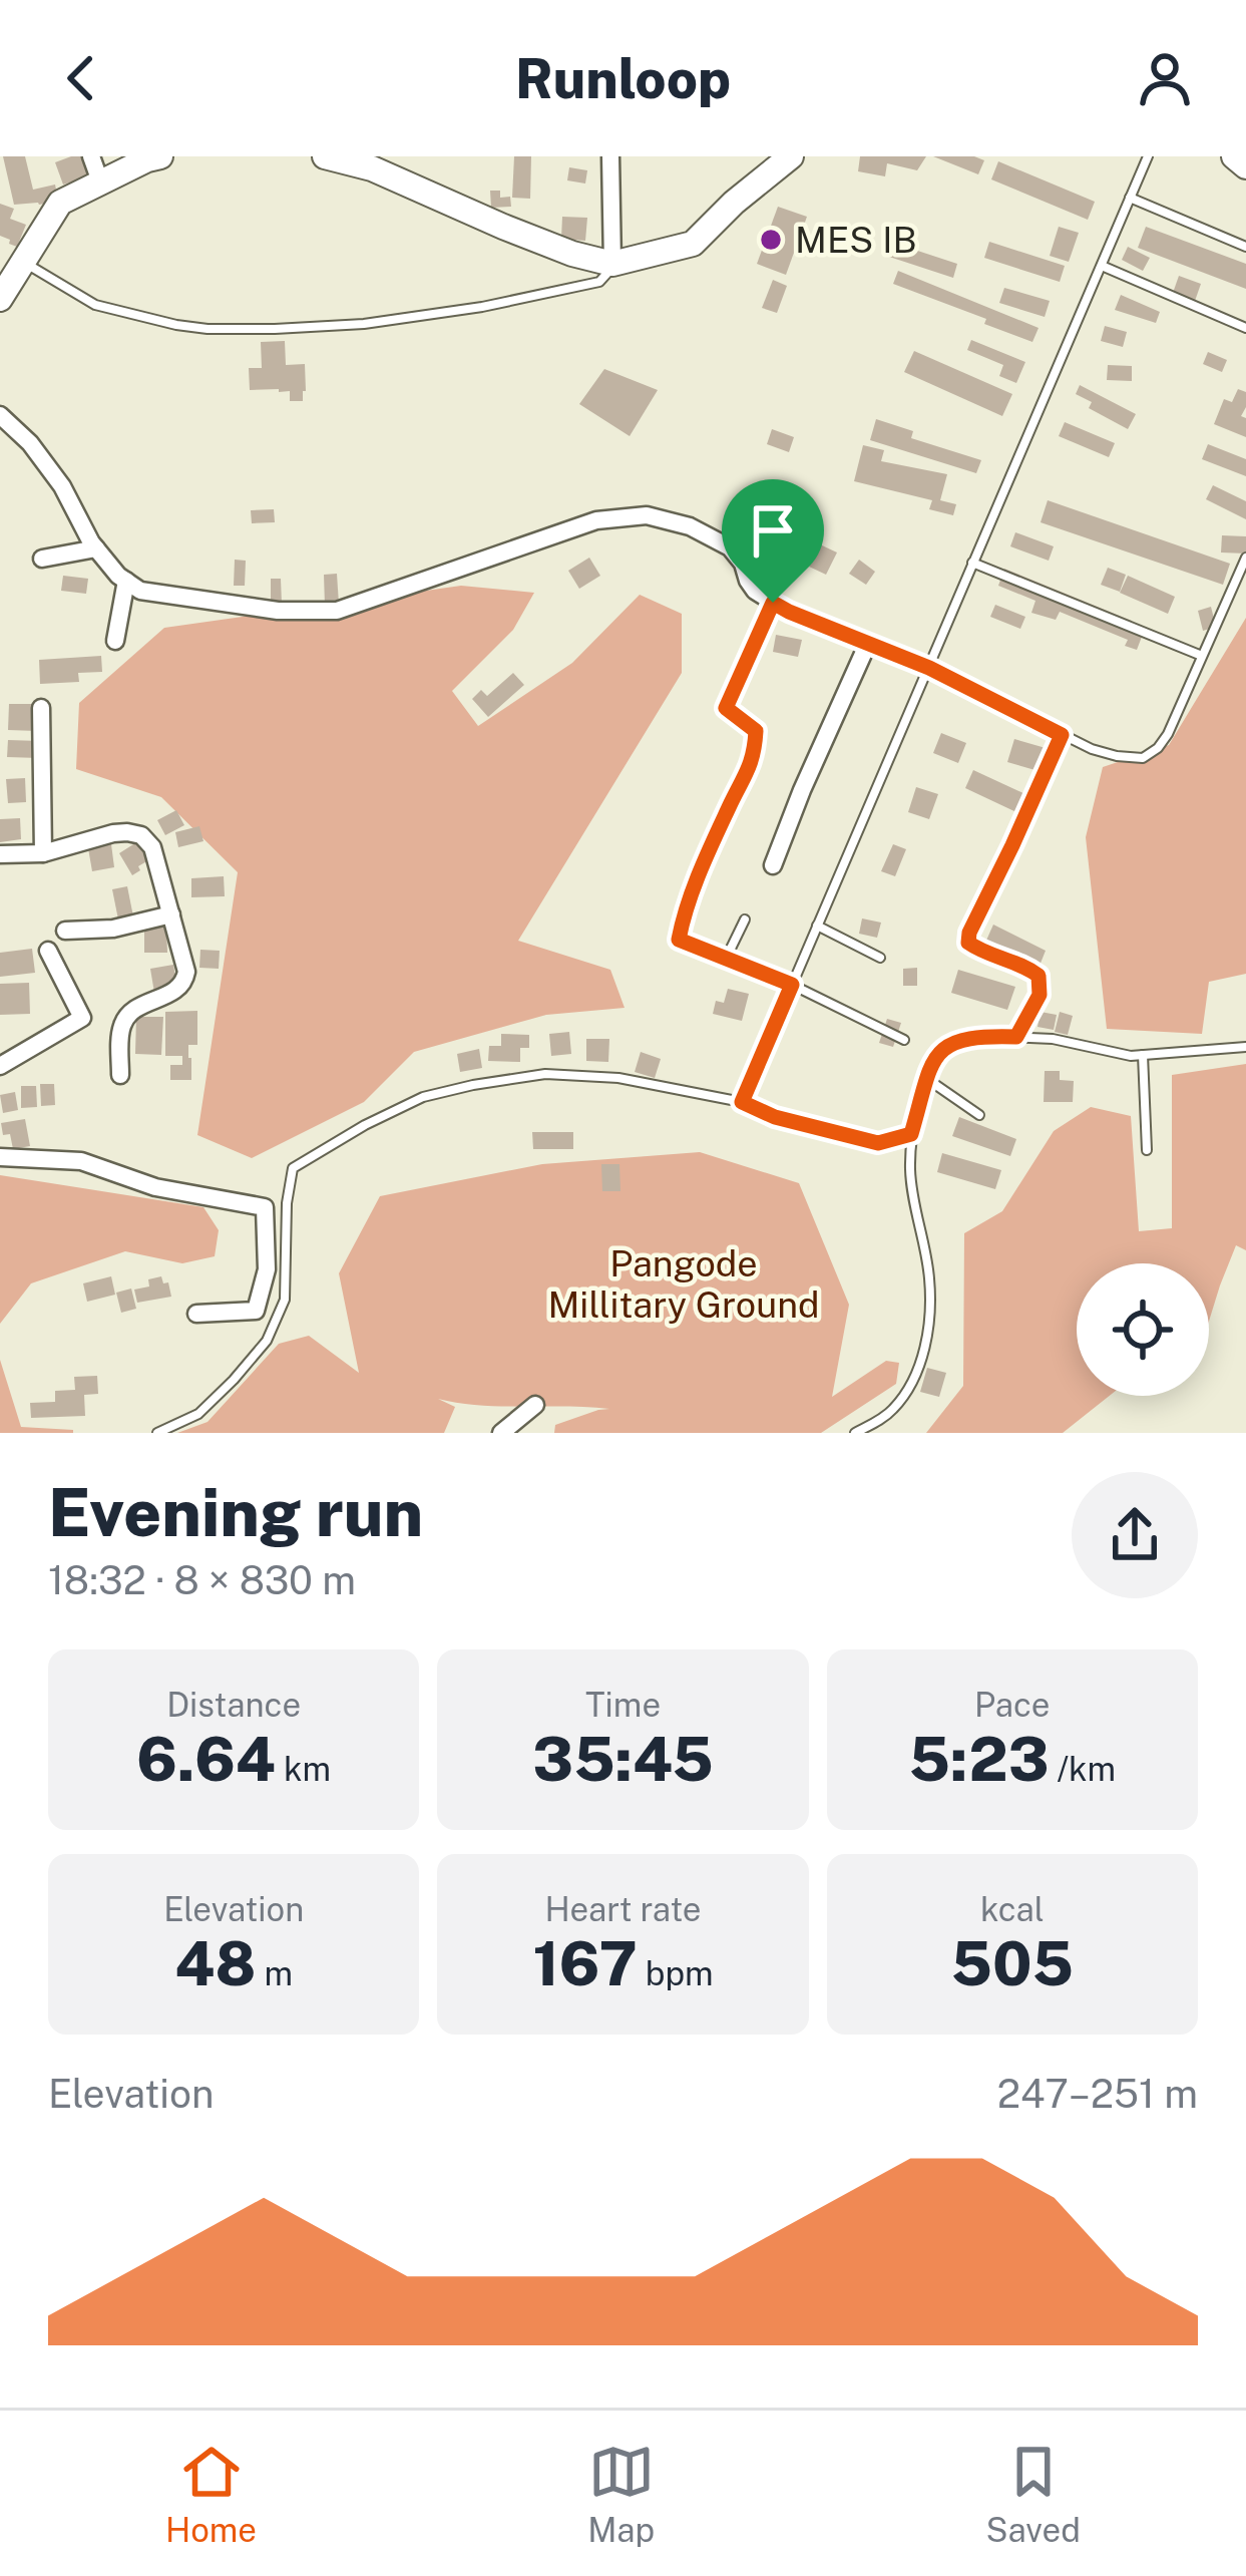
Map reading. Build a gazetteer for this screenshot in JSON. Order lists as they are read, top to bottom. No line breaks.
{"parks":["Pangode Millitary Ground"],"places":["MES IB"],"page":{"header":"Runloop","heading":["Evening run","18:32 · 8 × 830 m"],"stats":[["Distance","6.64 km"],["Time","35:45"],["Pace","5:23 /km"],["Elevation","48 m"],["Heart rate","167 bpm"],["kcal","505"]],"chart":["Elevation","247–251 m"],"tabs":["Home","Map","Saved"]}}
